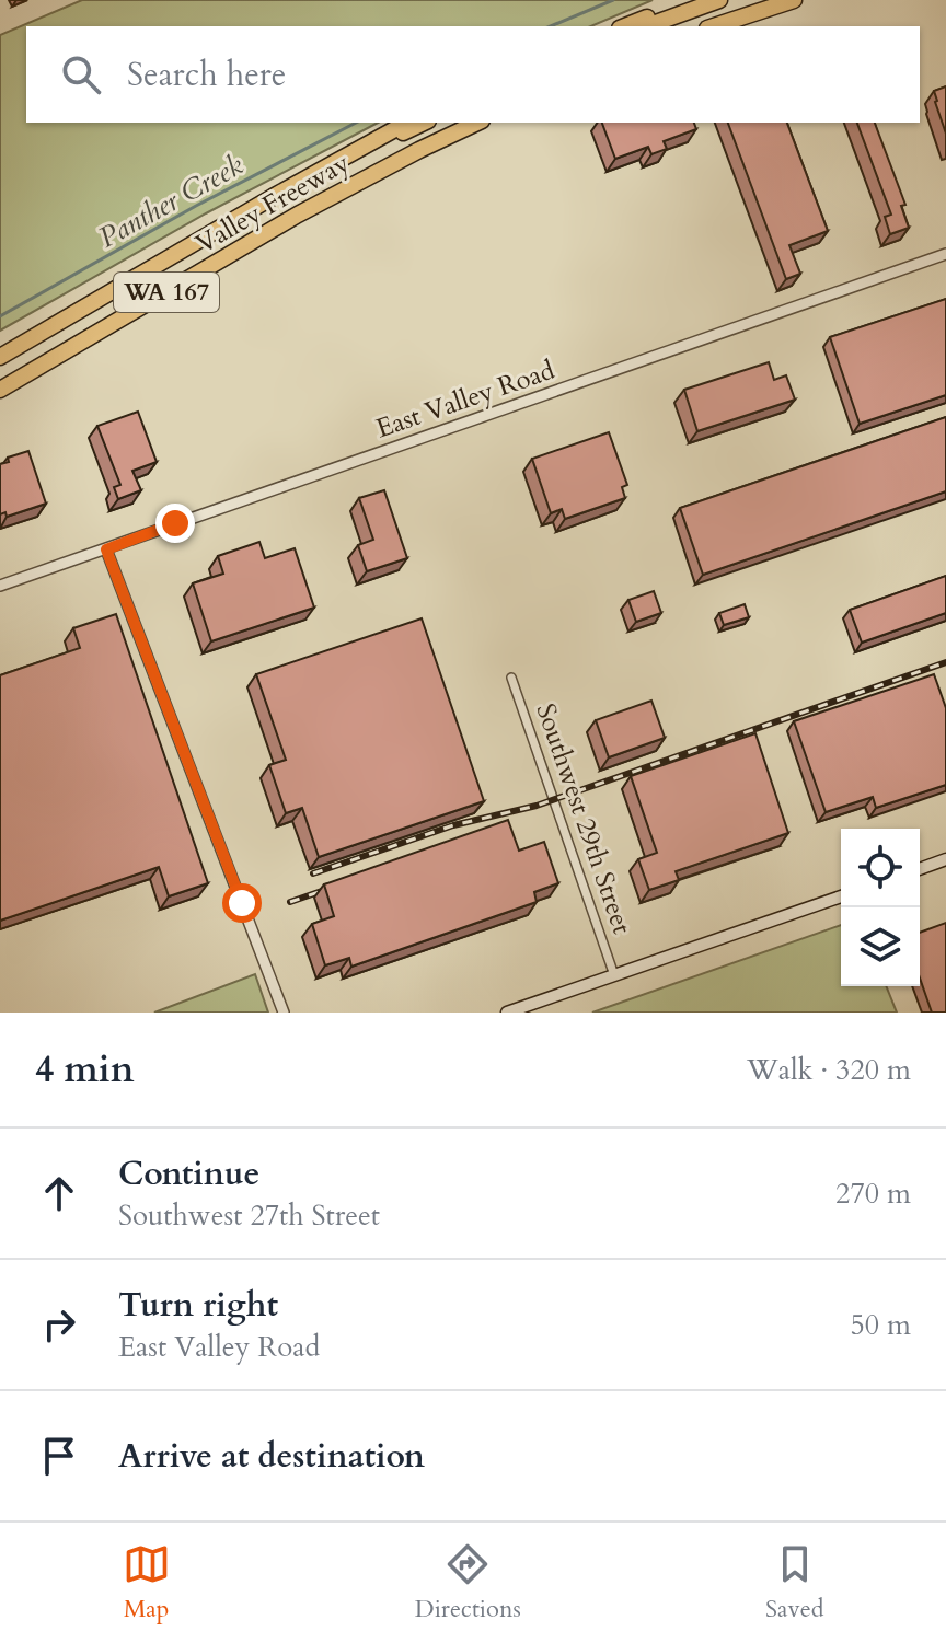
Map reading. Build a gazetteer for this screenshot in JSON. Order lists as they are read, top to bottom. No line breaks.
{"streets":{"highway":["Valley Freeway","WA 167"],"street":["East Valley Road","Southwest 29th Street"]},"water":["Panther Creek"],"page":{"search":"Search here","heading":["4 min","Walk · 320 m"],"list":[["Continue","Southwest 27th Street","270 m"],["Turn right","East Valley Road","50 m"],"Arrive at destination"],"nav":["Map","Directions","Saved"]}}
